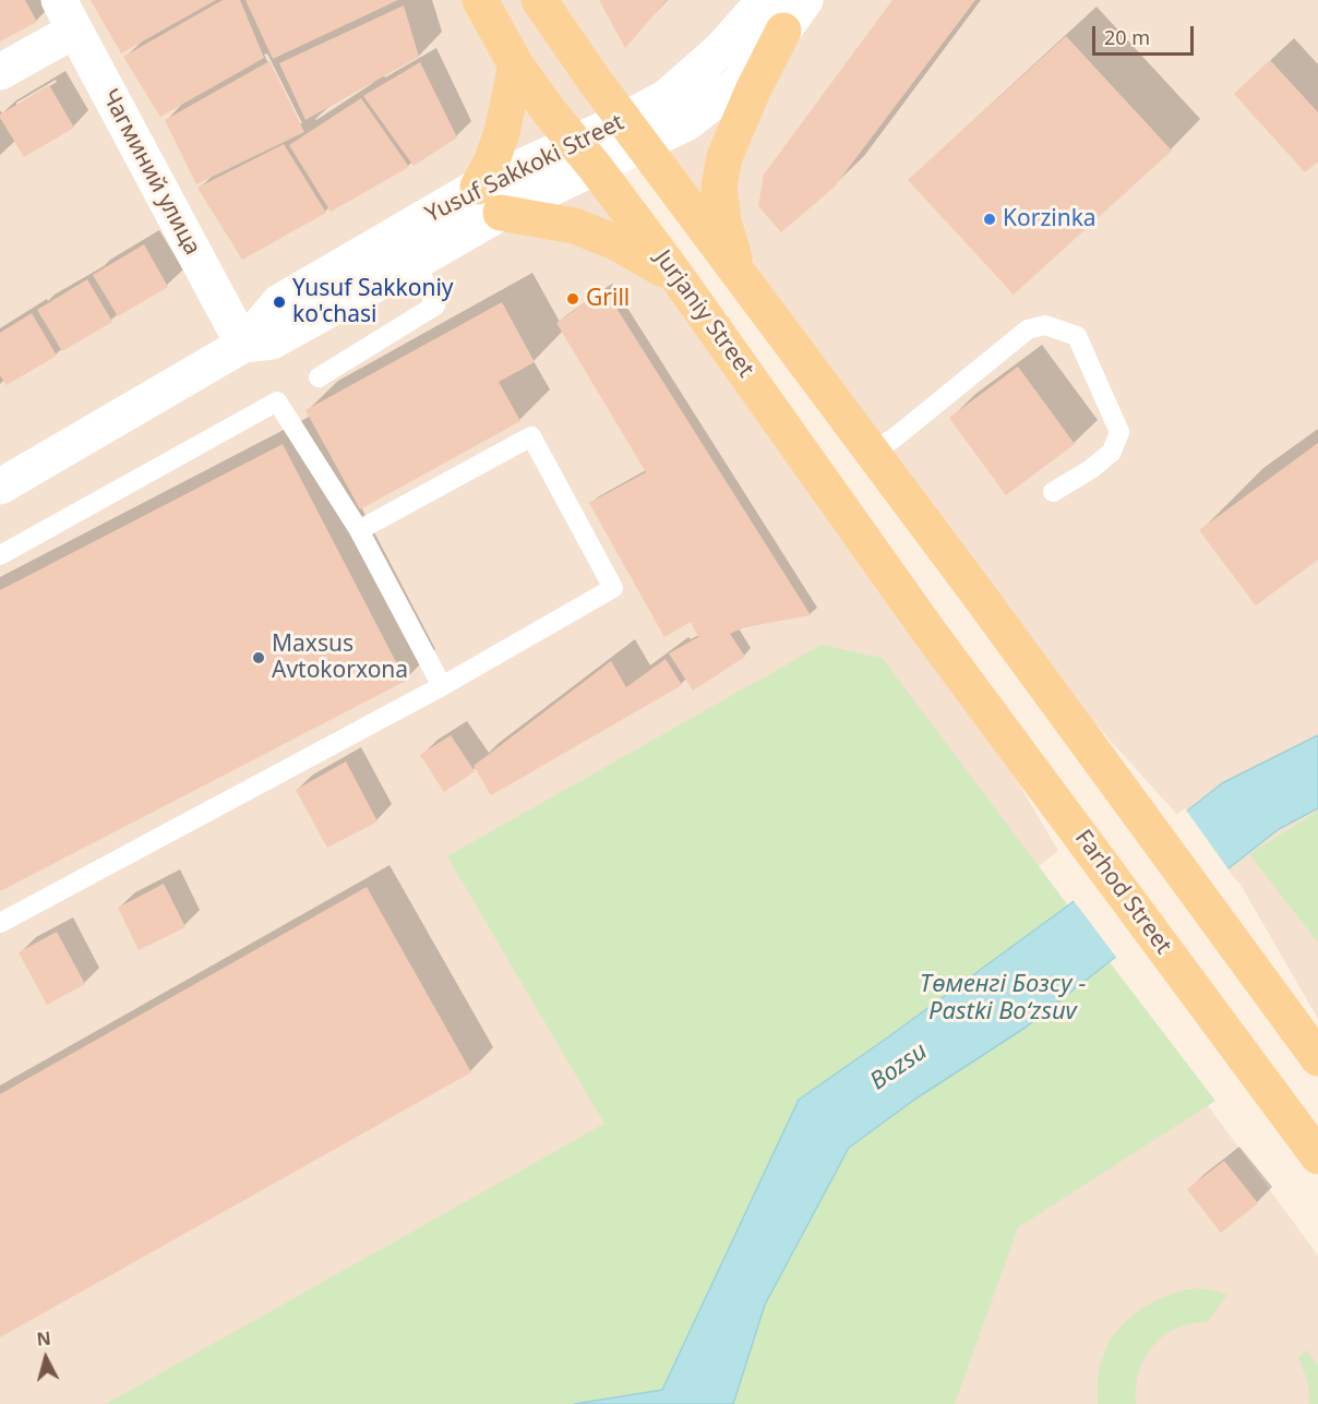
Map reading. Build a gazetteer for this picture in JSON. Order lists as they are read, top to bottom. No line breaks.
{"streets":{"main road":["Yusuf Sakkoki Street","Чагминий улица","Jurjaniy Street","Farhod Street"]},"crossings":[["Yusuf Sakkoki Street","Чагминий улица"],["Yusuf Sakkoki Street","Jurjaniy Street"],["Jurjaniy Street","Farhod Street"]],"water":["Төменгі Бозсу - Pastki Boʻzsuv","Bozsu"],"places":["Korzinka","Grill","Yusuf Sakkoniy ko'chasi","Maxsus Avtokorxona"],"scale_bar":"20 m","north":"top"}
